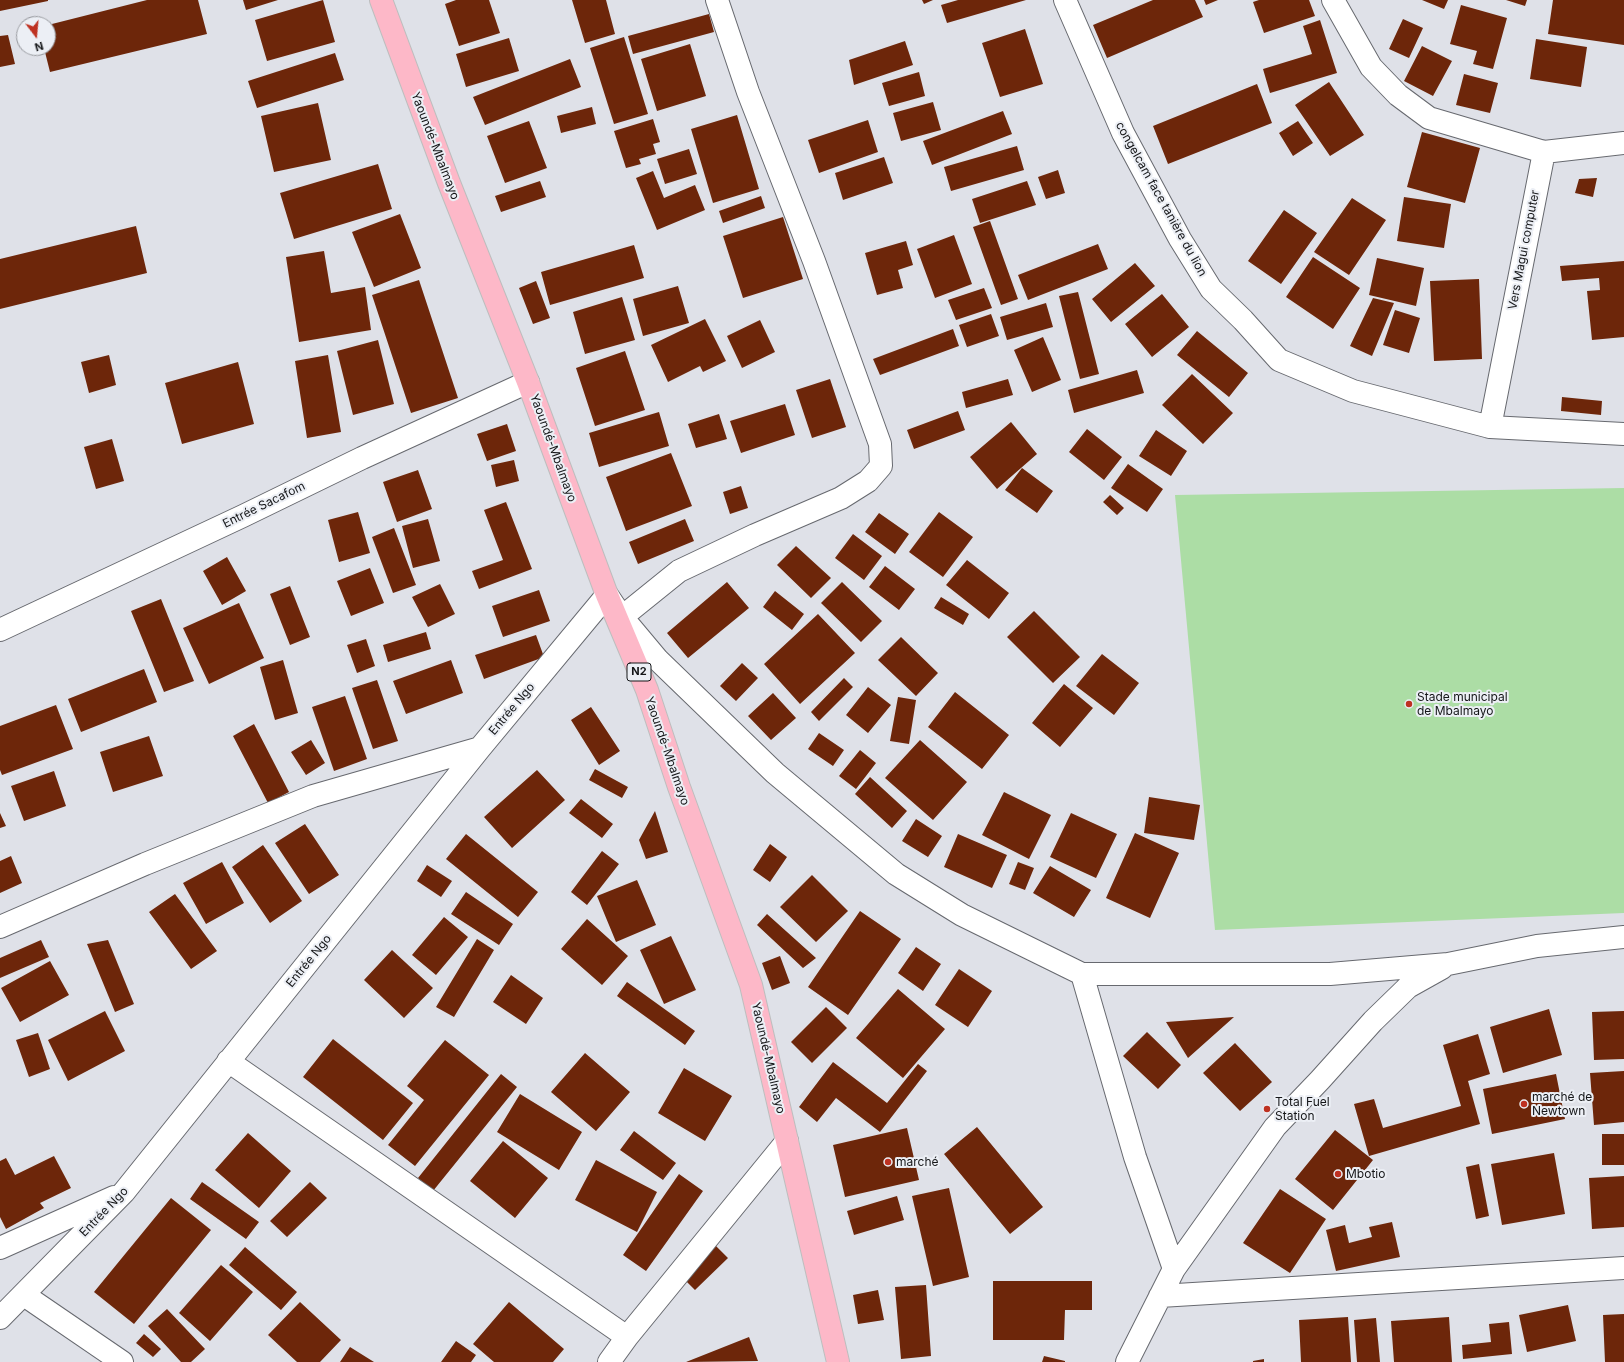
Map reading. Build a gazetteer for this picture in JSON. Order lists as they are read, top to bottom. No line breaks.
{"streets":{"highway":["Yaoundé-Mbalmayo","N2"],"street":["congelcam face tanière du lion","Vers Magui computer","Entrée Sacafom","Entrée Ngo"]},"crossings":[["Yaoundé-Mbalmayo","Entrée Sacafom"],["Yaoundé-Mbalmayo","Entrée Ngo"],["congelcam face tanière du lion","Vers Magui computer"]],"places":["Stade municipal de Mbalmayo","marché de Newtown","Total Fuel Station","marché","Mbotio"],"north":"bottom"}
